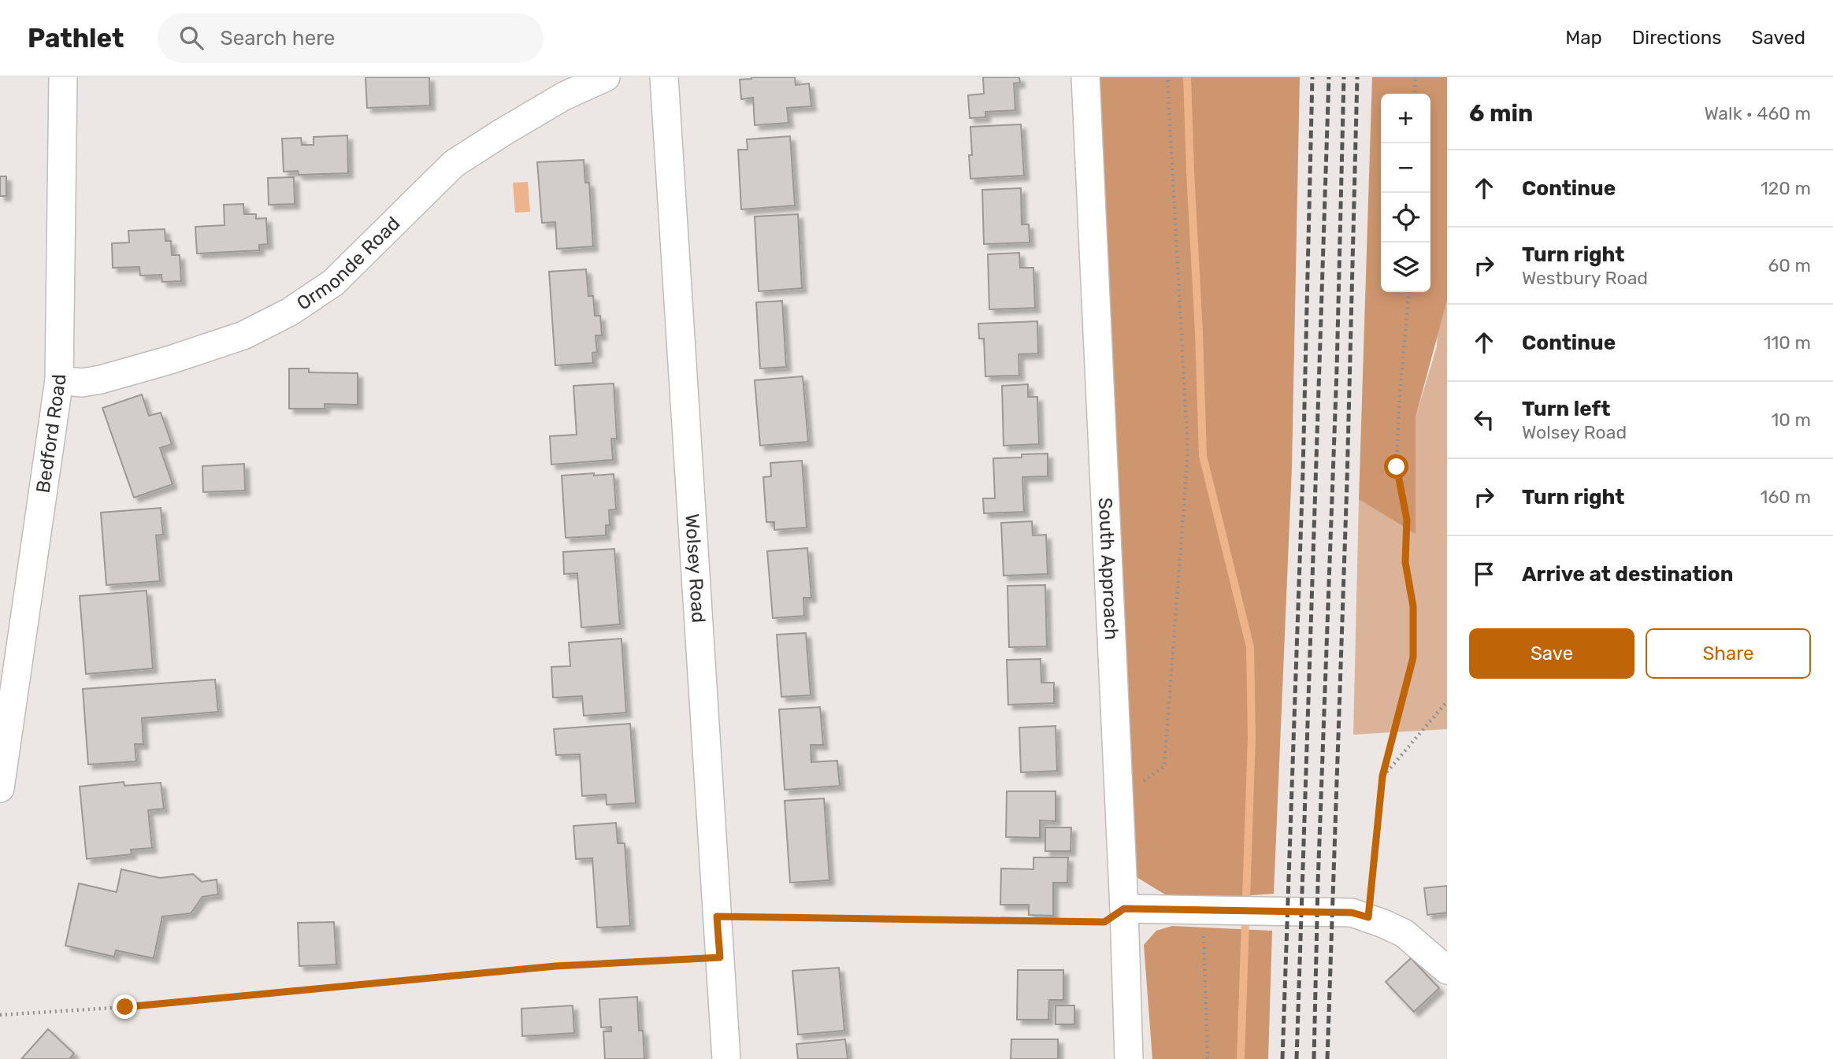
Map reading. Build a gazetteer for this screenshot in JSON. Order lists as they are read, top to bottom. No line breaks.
{"streets":{"street":["Ormonde Road","Bedford Road","South Approach","Wolsey Road"]},"crossings":[["Ormonde Road","Bedford Road"]],"page":{"header":"Pathlet","search":"Search here","nav":["Map","Directions","Saved"],"heading":["6 min","Walk · 460 m"],"map_buttons":["+","−"],"list":[["Continue","120 m"],["Turn right","Westbury Road","60 m"],["Continue","110 m"],["Turn left","Wolsey Road","10 m"],["Turn right","160 m"],"Arrive at destination"],"buttons":["Save","Share"]}}
